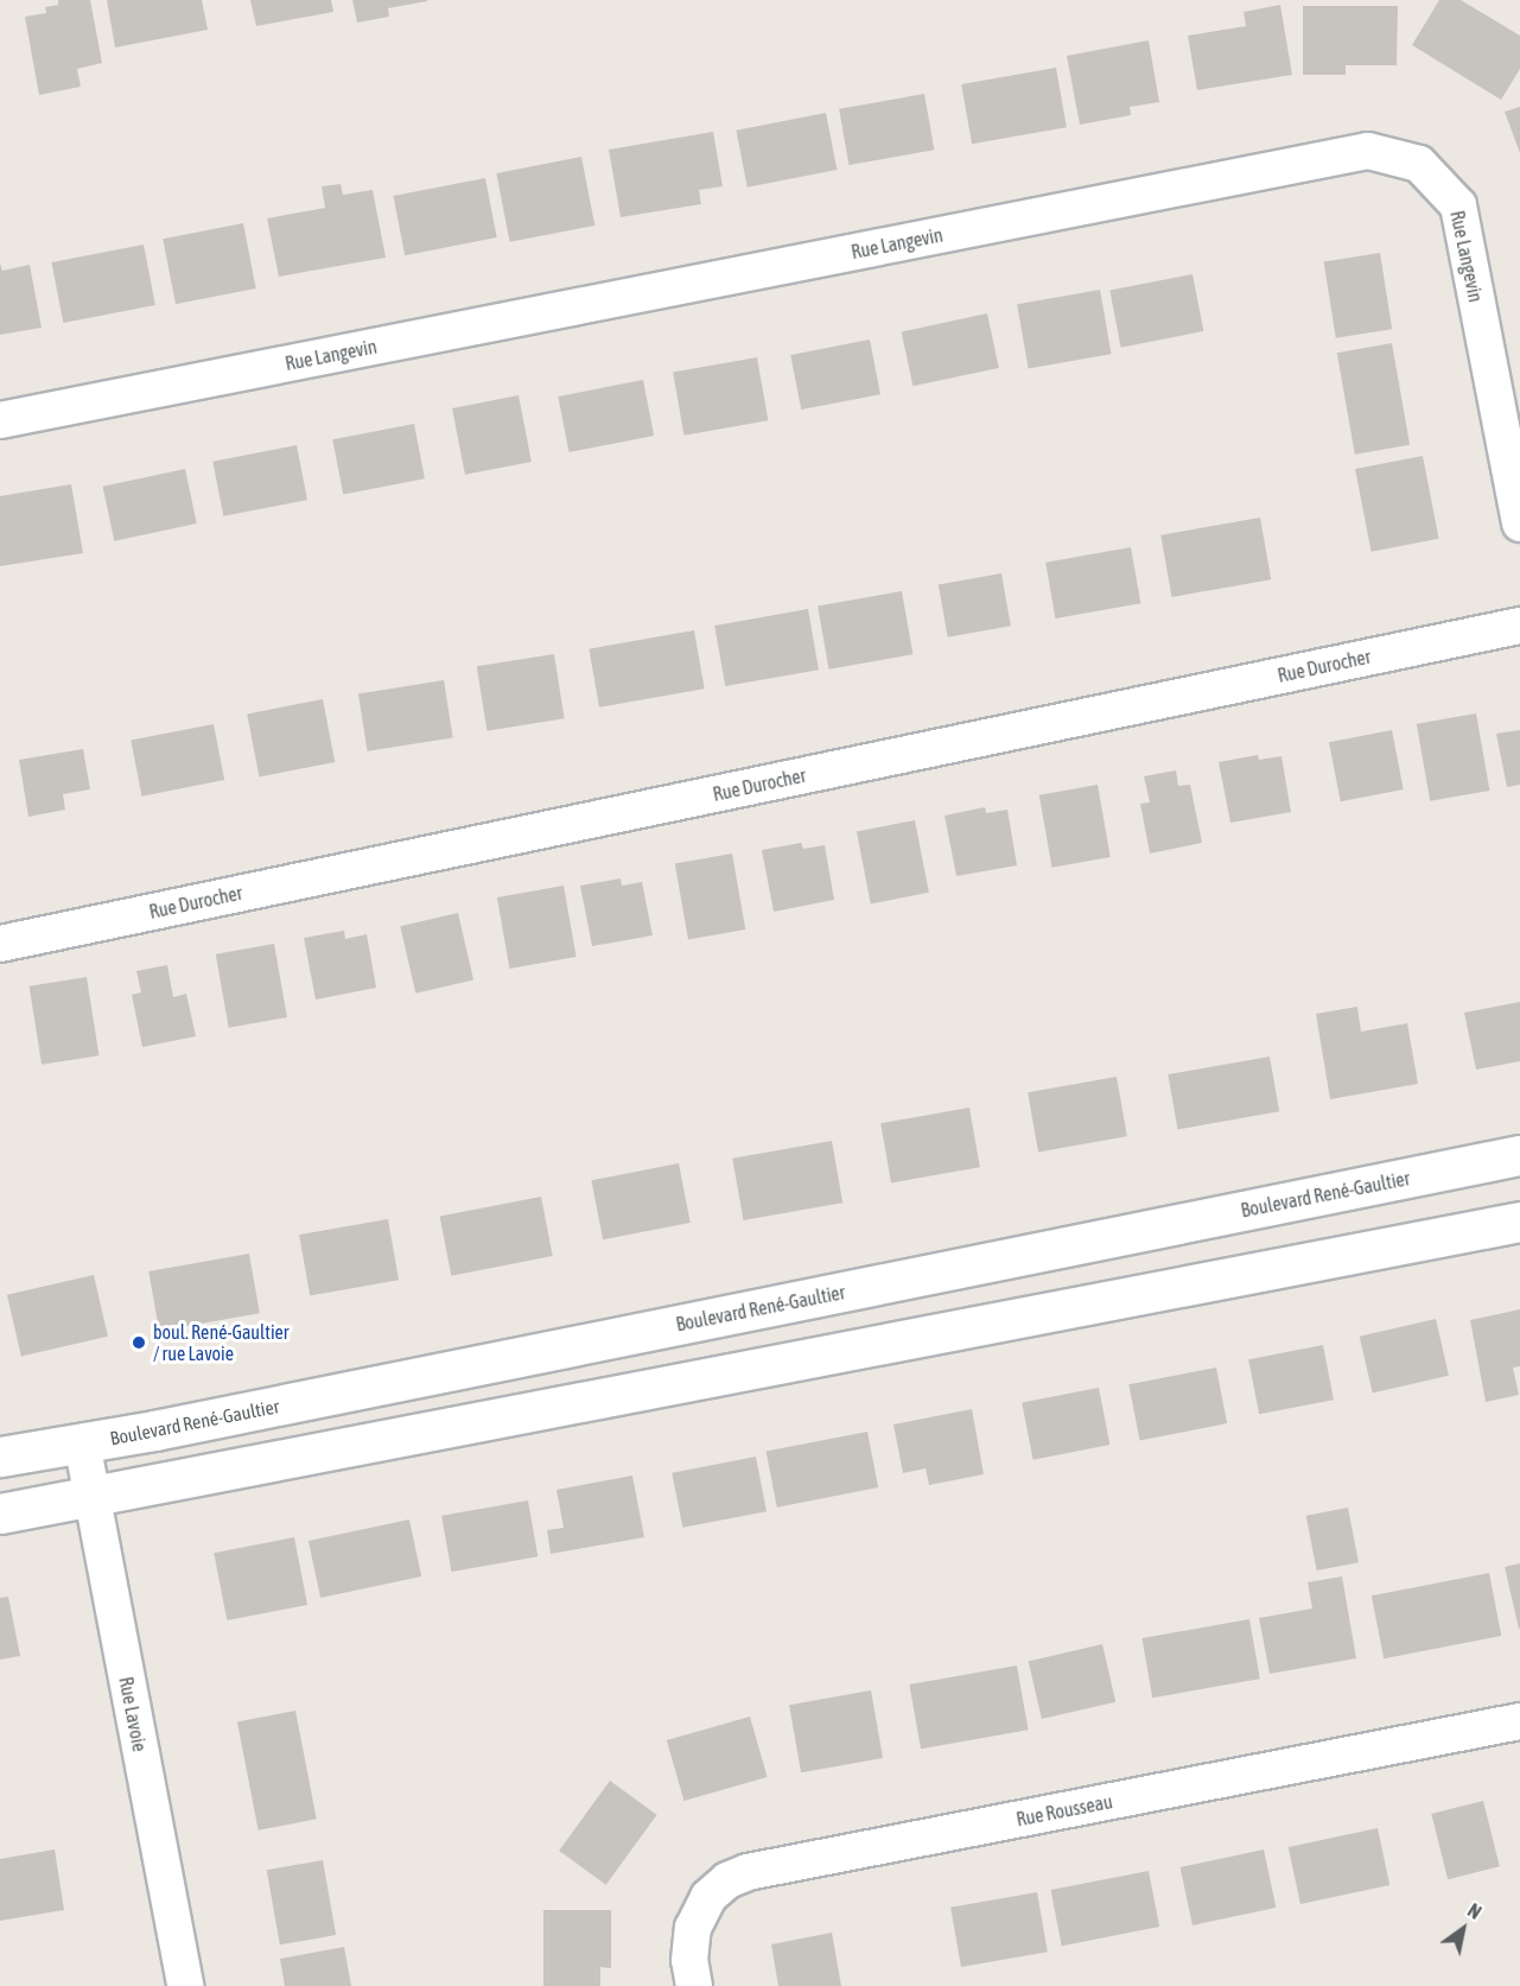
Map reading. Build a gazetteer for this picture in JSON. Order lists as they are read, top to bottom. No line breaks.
{"streets":{"street":["Rue Langevin","Rue Durocher","Boulevard René-Gaultier","Rue Lavoie","Rue Rousseau"]},"crossings":[["Boulevard René-Gaultier","Rue Lavoie"]],"places":["boul. René-Gaultier / rue Lavoie"],"north":"top right"}
